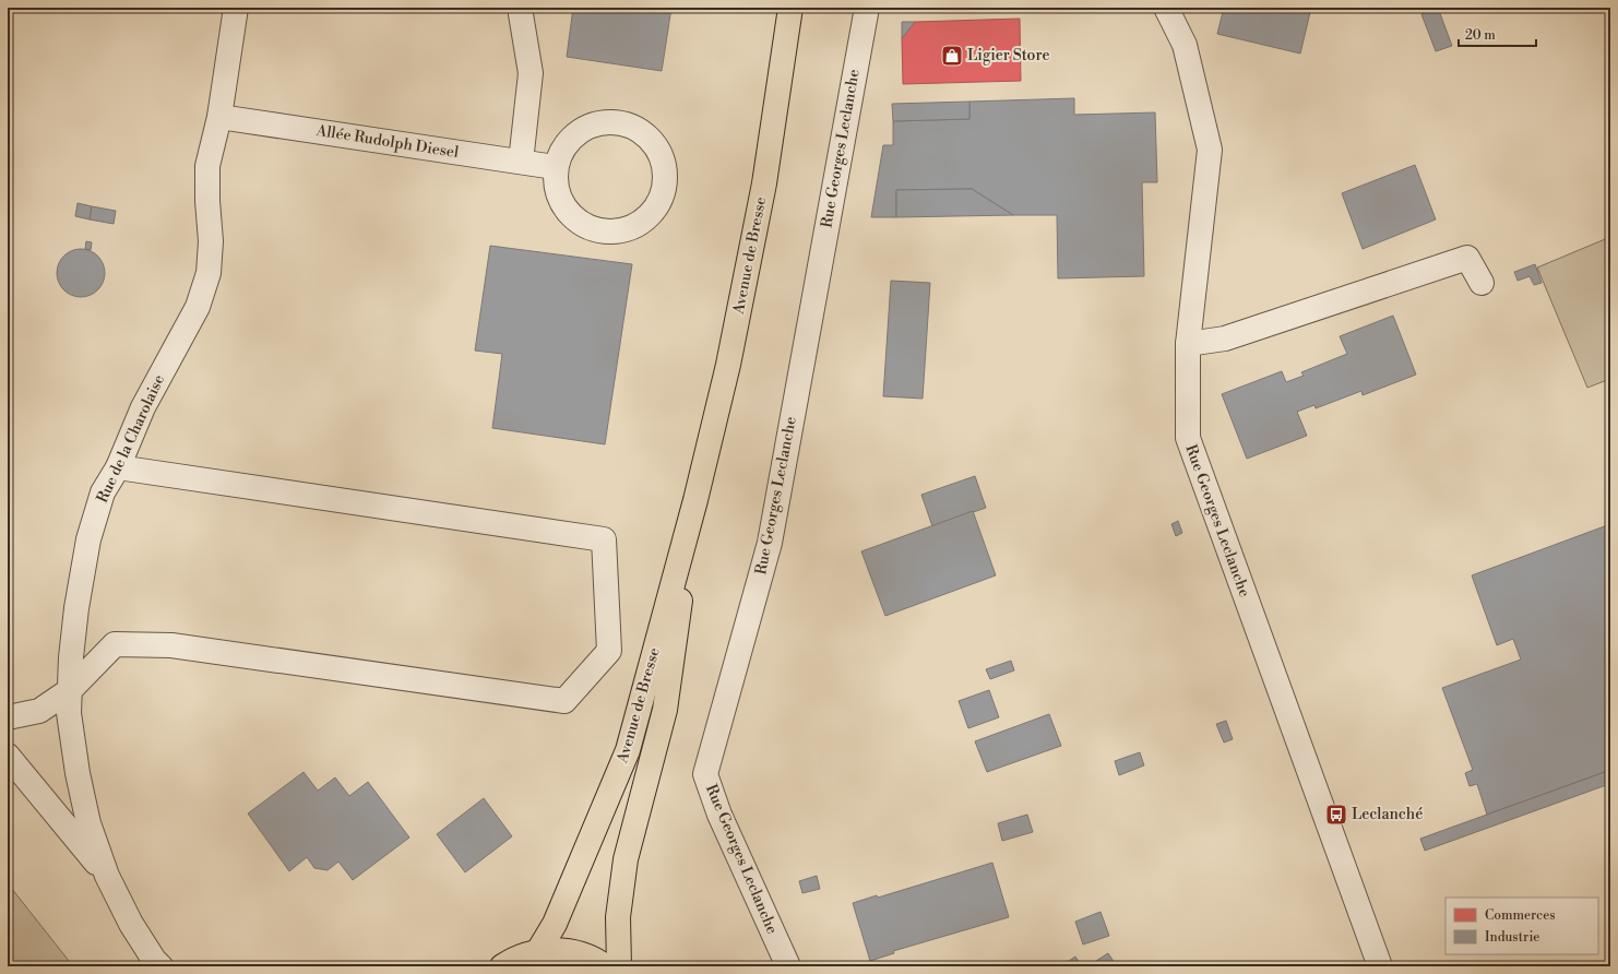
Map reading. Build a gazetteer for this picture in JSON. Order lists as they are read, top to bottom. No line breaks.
{"streets":{"main road":["Avenue de Bresse"],"street":["Allée Rudolph Diesel","Rue Georges Leclanche","Rue de la Charolaise"]},"crossings":[["Allée Rudolph Diesel","Rue de la Charolaise"]],"places":{"shop":["Ligier Store"],"bus stop":["Leclanché"]},"legend":["Commerces","Industrie"],"scale_bar":"20 m"}
